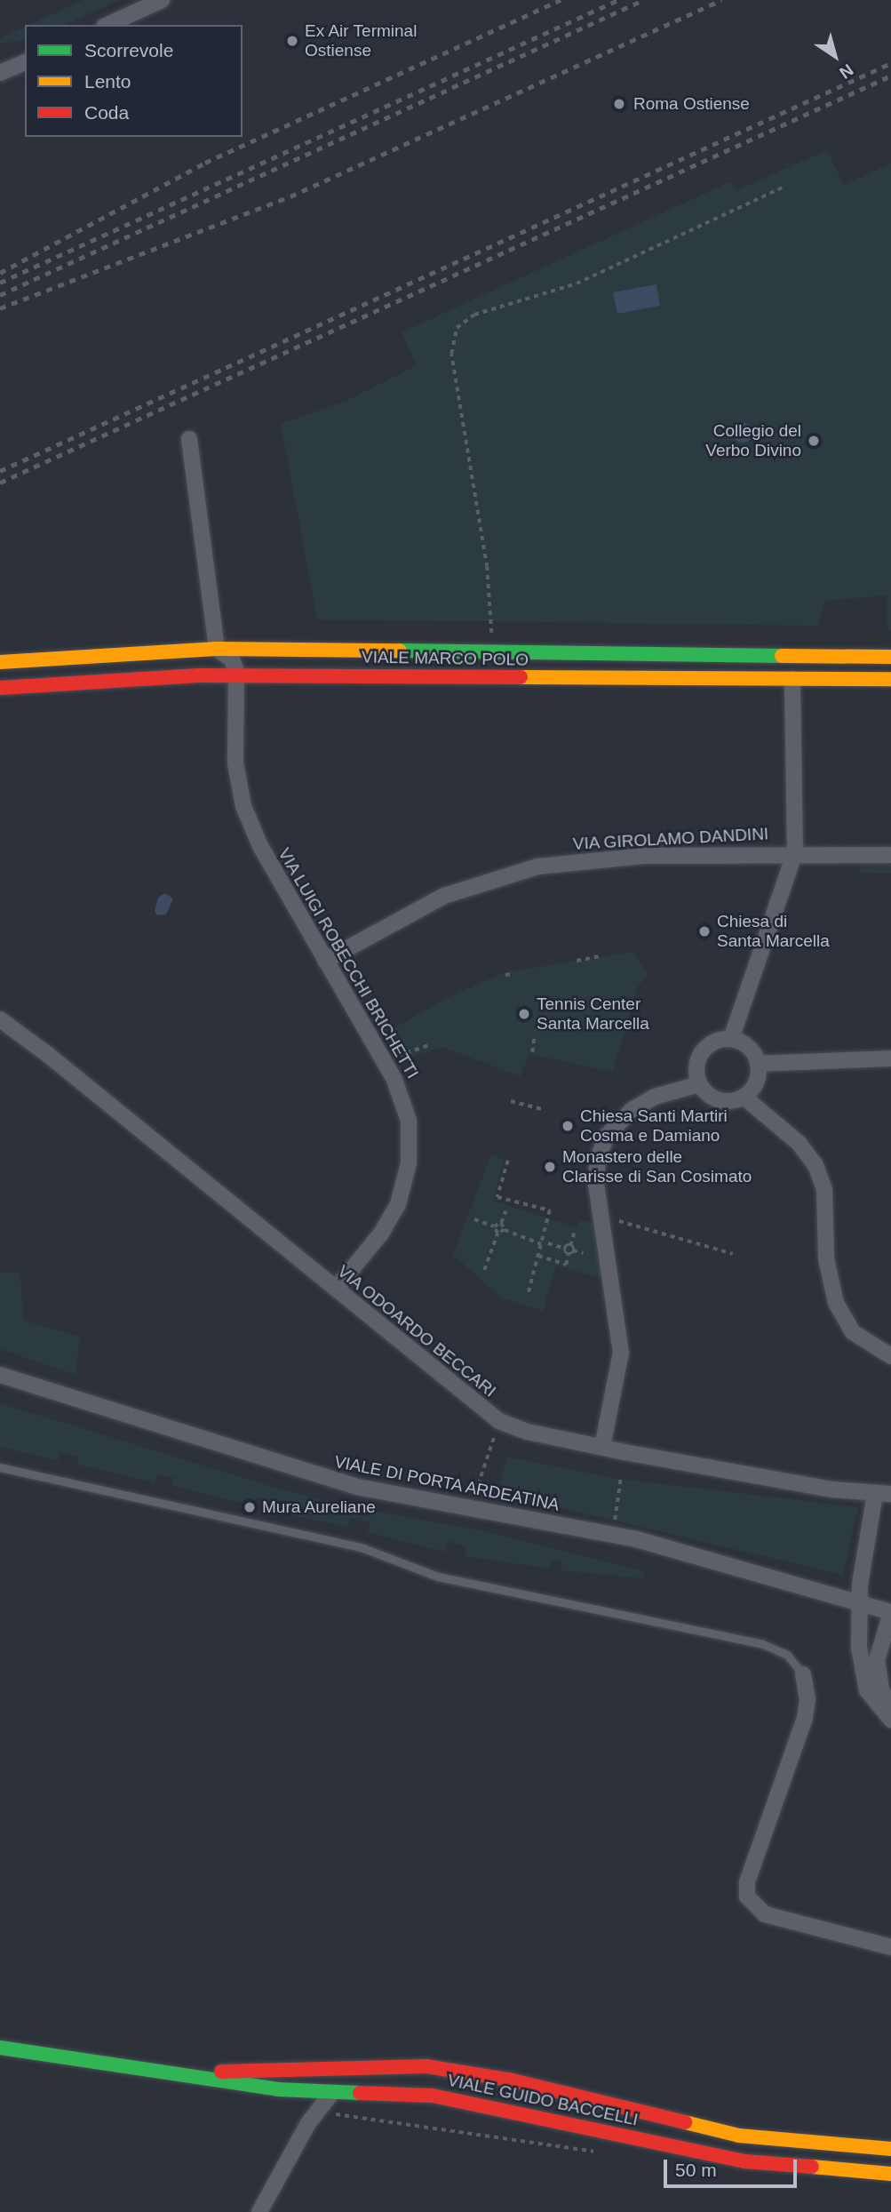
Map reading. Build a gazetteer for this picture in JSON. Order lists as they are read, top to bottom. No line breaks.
{"streets":{"main road":["VIALE MARCO POLO","VIALE GUIDO BACCELLI"],"street":["VIA GIROLAMO DANDINI","VIA LUIGI ROBECCHI BRICHETTI","VIA ODOARDO BECCARI","VIALE DI PORTA ARDEATINA"]},"crossings":[["VIALE MARCO POLO","VIA LUIGI ROBECCHI BRICHETTI"],["VIA GIROLAMO DANDINI","VIA LUIGI ROBECCHI BRICHETTI"],["VIA LUIGI ROBECCHI BRICHETTI","VIA ODOARDO BECCARI"]],"places":["Ex Air Terminal Ostiense","Roma Ostiense","Collegio del Verbo Divino","Chiesa di Santa Marcella","Tennis Center Santa Marcella","Chiesa Santi Martiri Cosma e Damiano","Monastero delle Clarisse di San Cosimato","Mura Aureliane"],"legend":["Scorrevole","Lento","Coda"],"scale_bar":"50 m","north":"bottom right"}
